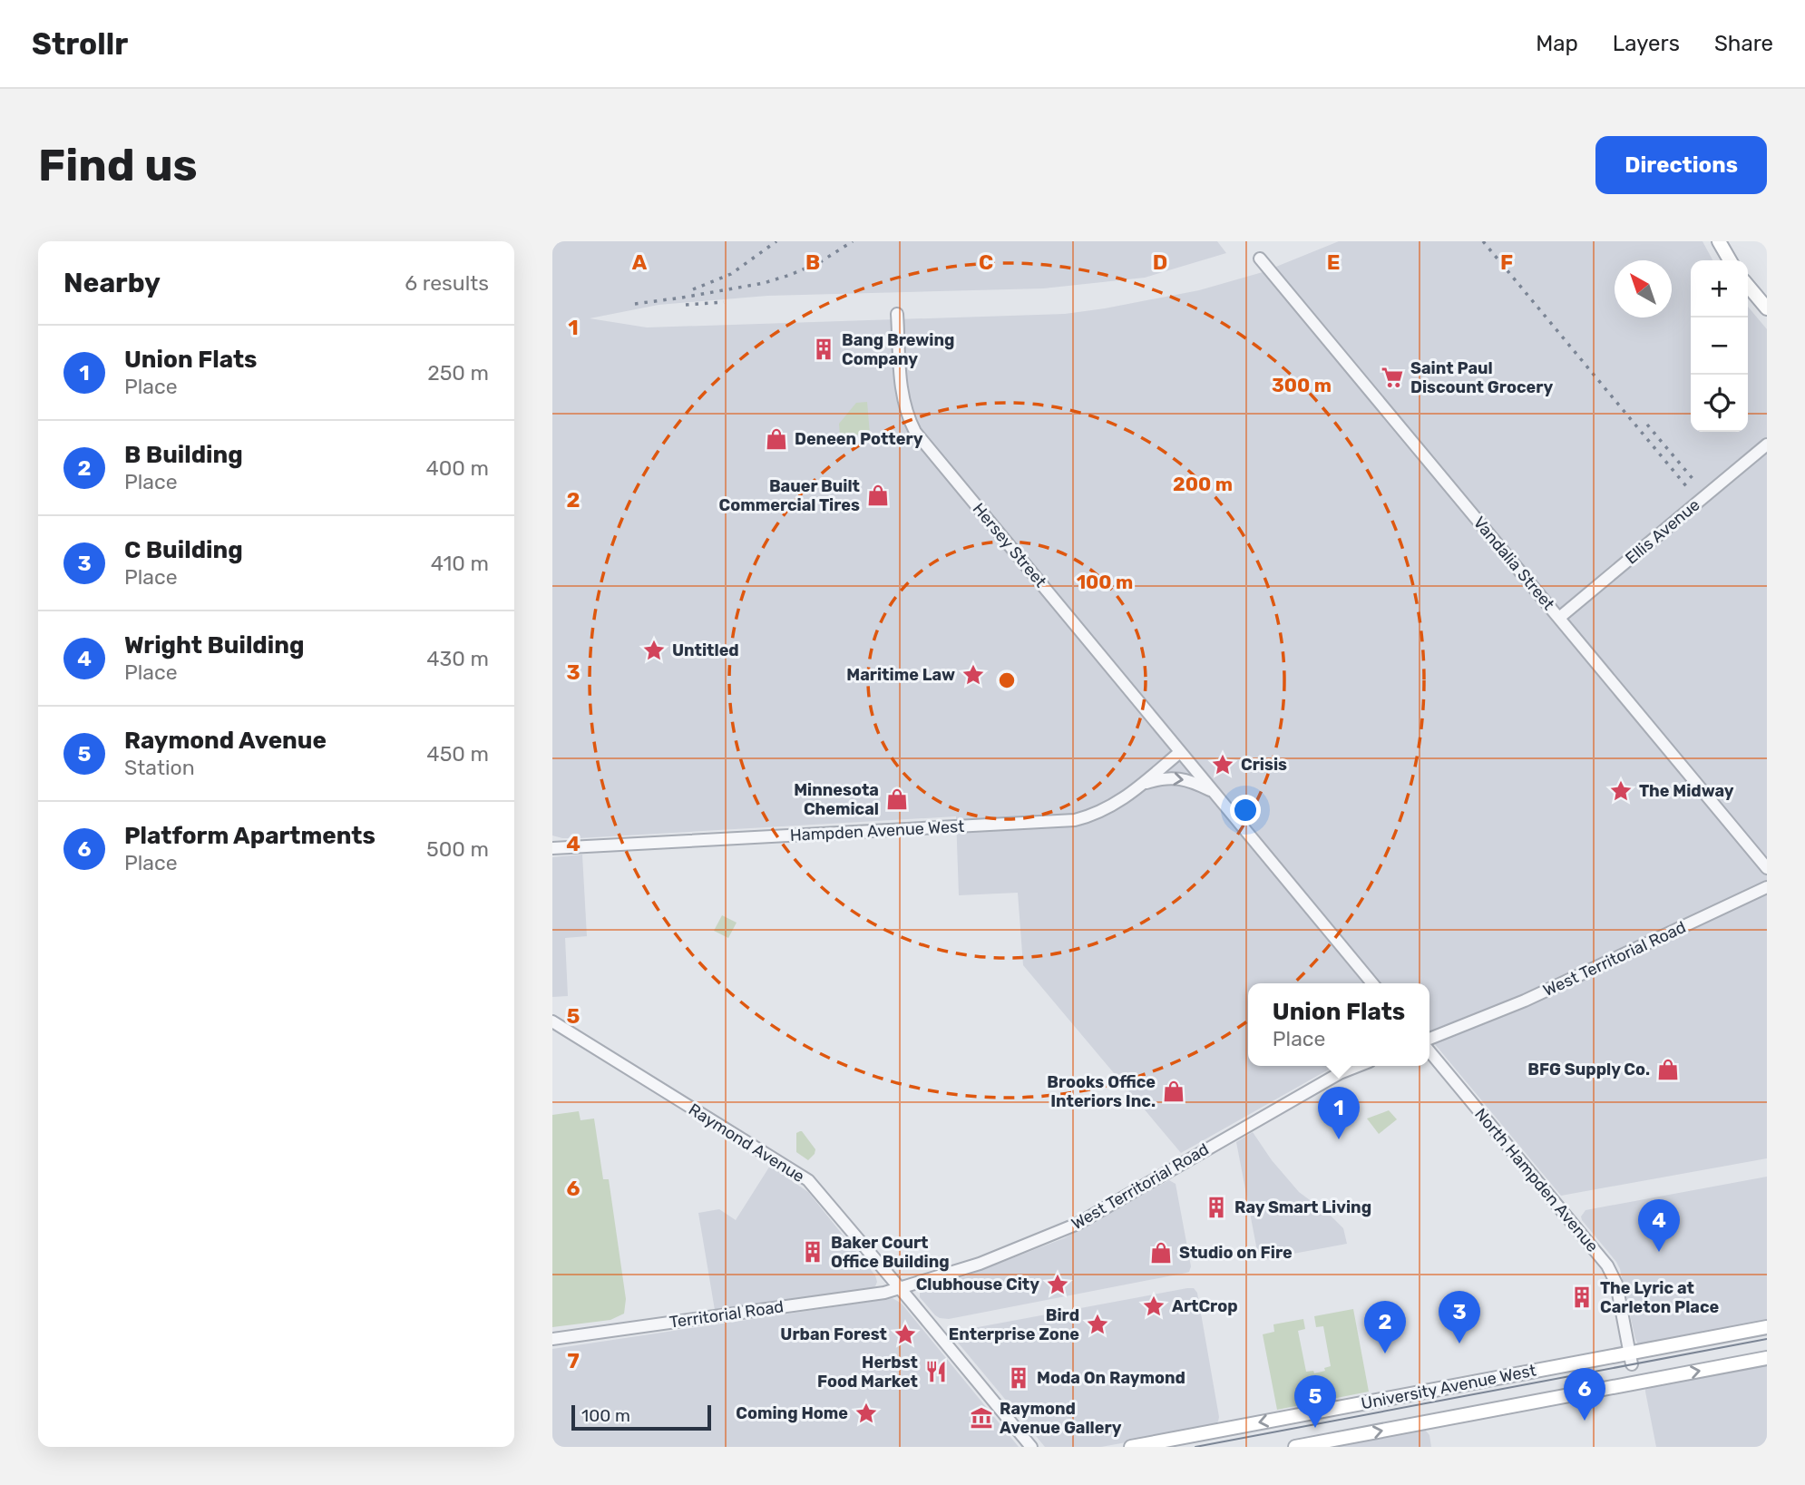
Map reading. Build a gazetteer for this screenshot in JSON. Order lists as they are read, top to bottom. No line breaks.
{"streets":{"main road":["University Avenue West"],"street":["Ellis Avenue","Hersey Street","Vandalia Street","Hampden Avenue West","West Territorial Road","Raymond Avenue","North Hampden Avenue","Territorial Road"]},"crossings":[["Ellis Avenue","Vandalia Street"],["Hersey Street","Hampden Avenue West"],["West Territorial Road","Raymond Avenue"],["West Territorial Road","Territorial Road"],["Raymond Avenue","Territorial Road"],["North Hampden Avenue","University Avenue West"]],"places":{"building":["Bang Brewing Company","Ray Smart Living","Baker Court Office Building","The Lyric at Carleton Place","Moda On Raymond"],"supermarket":["Saint Paul Discount Grocery"],"shop":["Deneen Pottery","Bauer Built Commercial Tires","Minnesota Chemical","BFG Supply Co.","Brooks Office Interiors Inc.","Studio on Fire"],"place":["Untitled","Maritime Law","Crisis","The Midway","Clubhouse City","ArtCrop","Bird Enterprise Zone","Urban Forest","Coming Home"],"restaurant":["Herbst Food Market"],"museum":["Raymond Avenue Gallery"]},"scale_bar":"100 m","north":"top left","page":{"header":"Strollr","nav":["Map","Layers","Share"],"buttons":"Directions","title":"Find us","heading":["Nearby","6 results"],"map_buttons":["+","−"],"list":[{"mark":"1","name":"Union Flats","note":"Place","value":"250 m"},{"mark":"2","name":"B Building","note":"Place","value":"400 m"},{"mark":"3","name":"C Building","note":"Place","value":"410 m"},{"mark":"4","name":"Wright Building","note":"Place","value":"430 m"},{"mark":"5","name":"Raymond Avenue","note":"Station","value":"450 m"},{"mark":"6","name":"Platform Apartments","note":"Place","value":"500 m"}],"popup":["Union Flats","Place"],"pins":["1","4","3","2","6","5"],"scale":"100 m"},"grid":{"columns":["A","B","C","D","E","F"],"rows":["1","2","3","4","5","6","7"]},"rings":["300 m","200 m","100 m"]}
